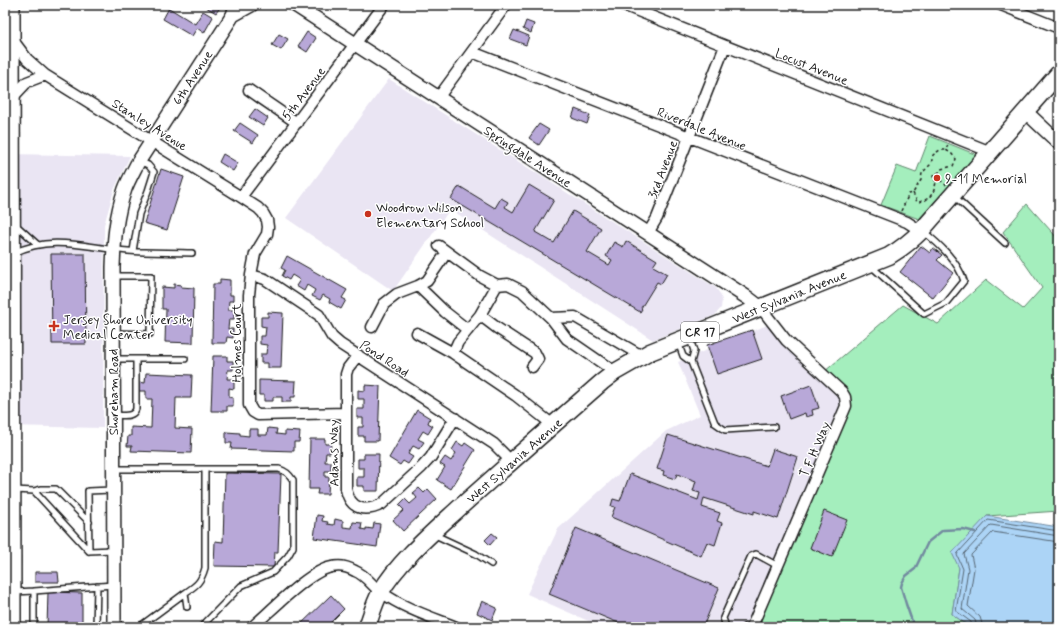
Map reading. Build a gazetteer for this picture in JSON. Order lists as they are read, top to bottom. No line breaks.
{"streets":{"main road":["West Sylvania Avenue","CR 17"],"street":["Locust Avenue","6th Avenue","5th Avenue","Stanley Avenue","Riverdale Avenue","Springdale Avenue","3rd Avenue","Holmes Court","Pond Road","Shoreham Road","T F H Way","Adams Way"]},"crossings":[["Locust Avenue","3rd Avenue"],["Locust Avenue","West Sylvania Avenue"],["6th Avenue","Stanley Avenue"],["6th Avenue","Shoreham Road"],["5th Avenue","Stanley Avenue"],["5th Avenue","Springdale Avenue"],["5th Avenue","Holmes Court"],["Stanley Avenue","Holmes Court"],["Stanley Avenue","Shoreham Road"],["Riverdale Avenue","3rd Avenue"],["Riverdale Avenue","West Sylvania Avenue"],["Springdale Avenue","3rd Avenue"],["Springdale Avenue","West Sylvania Avenue"],["Springdale Avenue","T F H Way"],["West Sylvania Avenue","Pond Road"],["West Sylvania Avenue","T F H Way"],["Holmes Court","Pond Road"],["Holmes Court","Adams Way"],["Pond Road","Adams Way"]],"places":{"other":["9-11 Memorial","Woodrow Wilson Elementary School"],"health":["Jersey Shore University Medical Center"]}}
